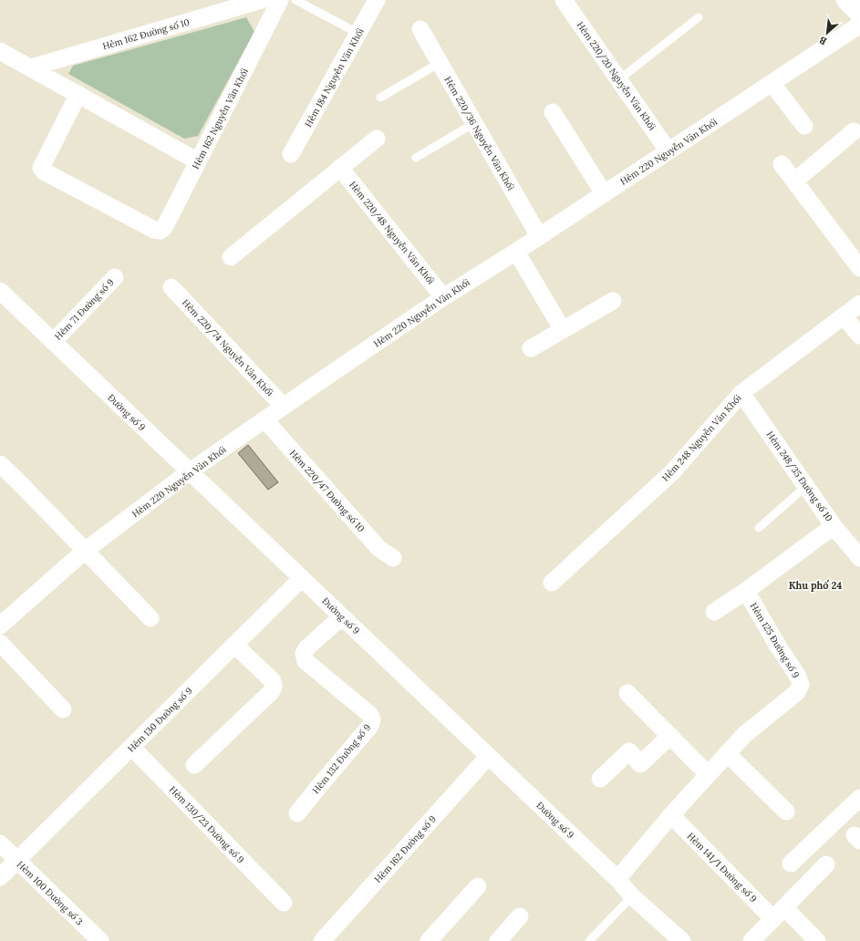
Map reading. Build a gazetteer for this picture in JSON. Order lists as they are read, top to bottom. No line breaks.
{"streets":{"street":["Hẻm 162 Đường số 10","Hẻm 220/20 Nguyễn Văn Khối","Hẻm 184 Nguyễn Văn Khối","Hẻm 162 Nguyễn Văn Khối","Hẻm 220/36 Nguyễn Văn Khối","Hẻm 220 Nguyễn Văn Khối","Hẻm 220/48 Nguyễn Văn Khối","Hẻm 71 Đường số 9","Hẻm 220/74 Nguyễn Văn Khối","Đường số 9","Hẻm 248 Nguyễn Văn Khối","Hẻm 248/35 Đường số 10","Hẻm 220/47 Đường số 10","Hẻm 125 Đường số 9","Hẻm 130 Đường số 9","Hẻm 132 Đường số 9","Hẻm 130/23 Đường số 9","Hẻm 162 Đường số 9","Hẻm 141/1 Đường số 9","Hẻm 100 Đường số 3"]},"crossings":[["Hẻm 220/20 Nguyễn Văn Khối","Hẻm 220 Nguyễn Văn Khối"],["Hẻm 220/36 Nguyễn Văn Khối","Hẻm 220 Nguyễn Văn Khối"],["Hẻm 220 Nguyễn Văn Khối","Hẻm 220/48 Nguyễn Văn Khối"],["Hẻm 220 Nguyễn Văn Khối","Hẻm 220/74 Nguyễn Văn Khối"],["Hẻm 220 Nguyễn Văn Khối","Đường số 9"],["Hẻm 220 Nguyễn Văn Khối","Hẻm 220/47 Đường số 10"],["Hẻm 71 Đường số 9","Đường số 9"],["Đường số 9","Hẻm 125 Đường số 9"],["Đường số 9","Hẻm 130 Đường số 9"],["Đường số 9","Hẻm 132 Đường số 9"],["Đường số 9","Hẻm 162 Đường số 9"],["Hẻm 248 Nguyễn Văn Khối","Hẻm 248/35 Đường số 10"],["Hẻm 125 Đường số 9","Hẻm 141/1 Đường số 9"],["Hẻm 130 Đường số 9","Hẻm 130/23 Đường số 9"],["Hẻm 130 Đường số 9","Hẻm 100 Đường số 3"]],"districts":["Khu phố 24"],"north":"bottom left"}
